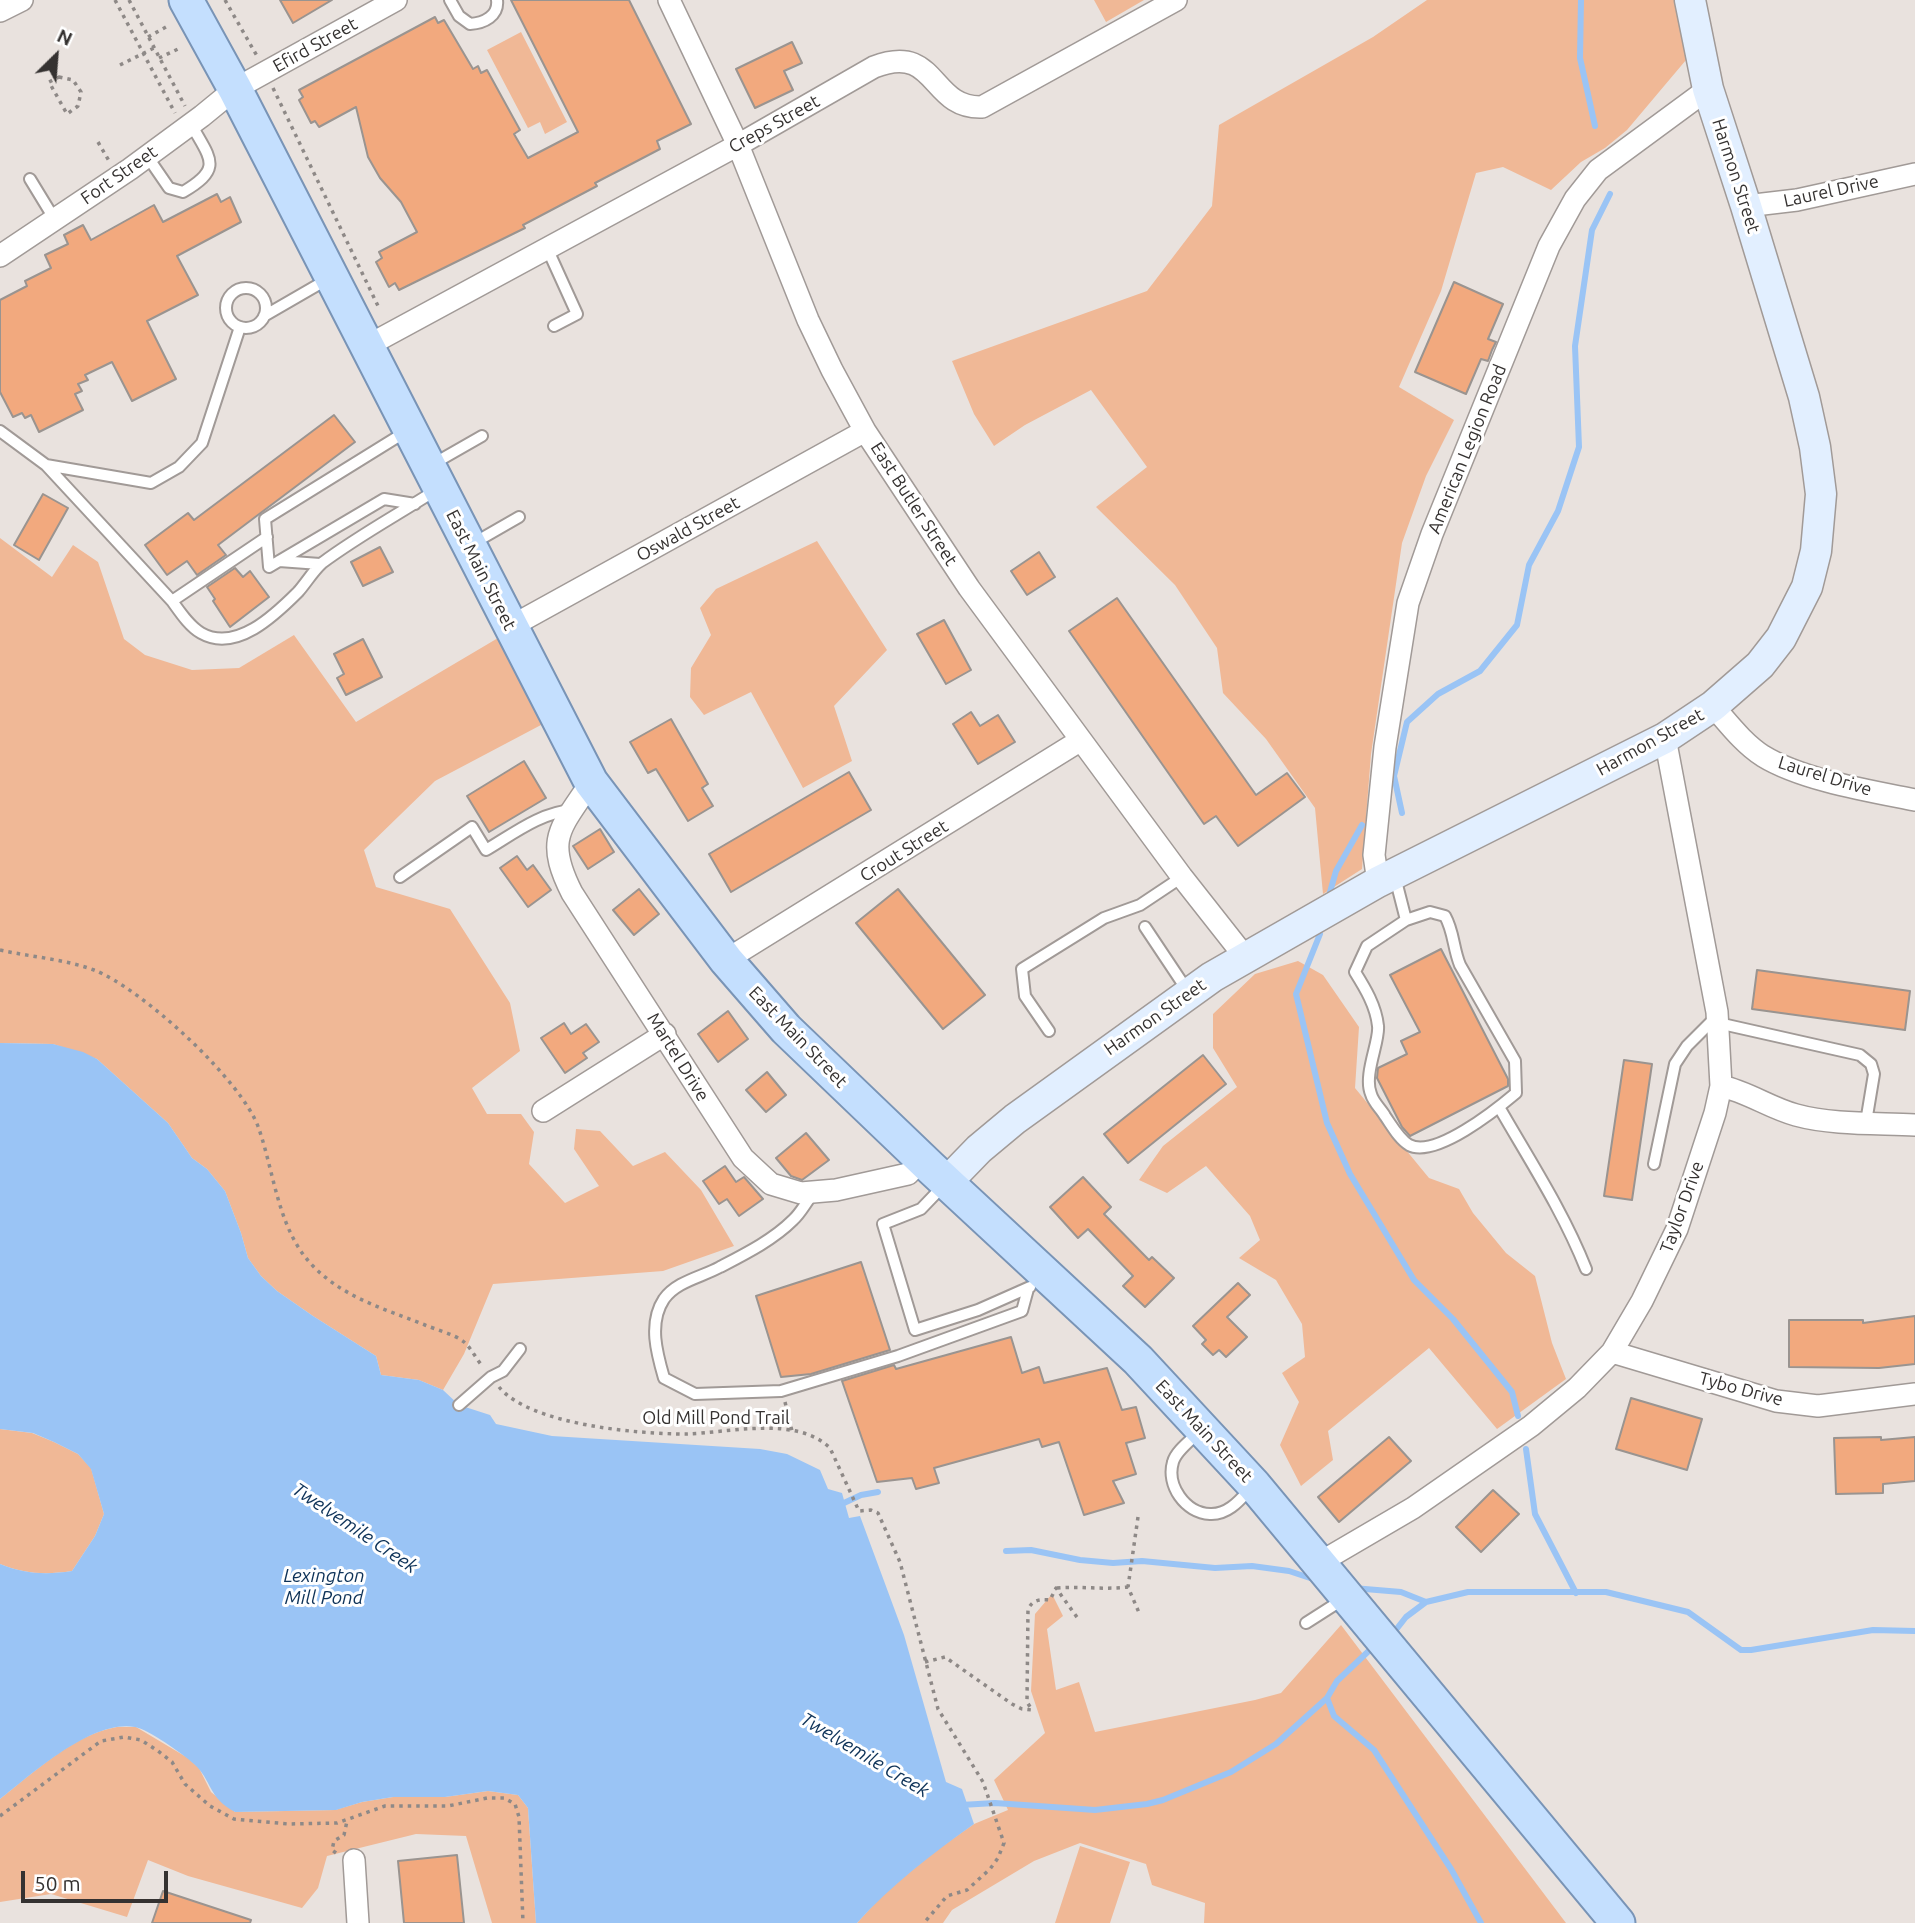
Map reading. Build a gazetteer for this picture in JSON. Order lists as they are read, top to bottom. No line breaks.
{"streets":{"main road":["East Main Street"],"street":["Efird Street","Creps Street","Fort Street","Harmon Street","Laurel Drive","American Legion Road","East Butler Street","Oswald Street","Crout Street","Martel Drive","Taylor Drive","Tybo Drive"],"path":["Old Mill Pond Trail"]},"crossings":[["Efird Street","Fort Street"],["Efird Street","East Main Street"],["Creps Street","East Butler Street"],["Creps Street","East Main Street"],["Fort Street","East Main Street"],["Harmon Street","Laurel Drive"],["Harmon Street","American Legion Road"],["Harmon Street","East Butler Street"],["Harmon Street","East Main Street"],["Harmon Street","Taylor Drive"],["East Butler Street","Oswald Street"],["East Butler Street","Crout Street"],["Oswald Street","East Main Street"],["East Main Street","Crout Street"],["East Main Street","Martel Drive"],["East Main Street","Taylor Drive"],["Taylor Drive","Tybo Drive"]],"water":["Twelvemile Creek","Lexington Mill Pond"],"scale_bar":"50 m","north":"top right"}
